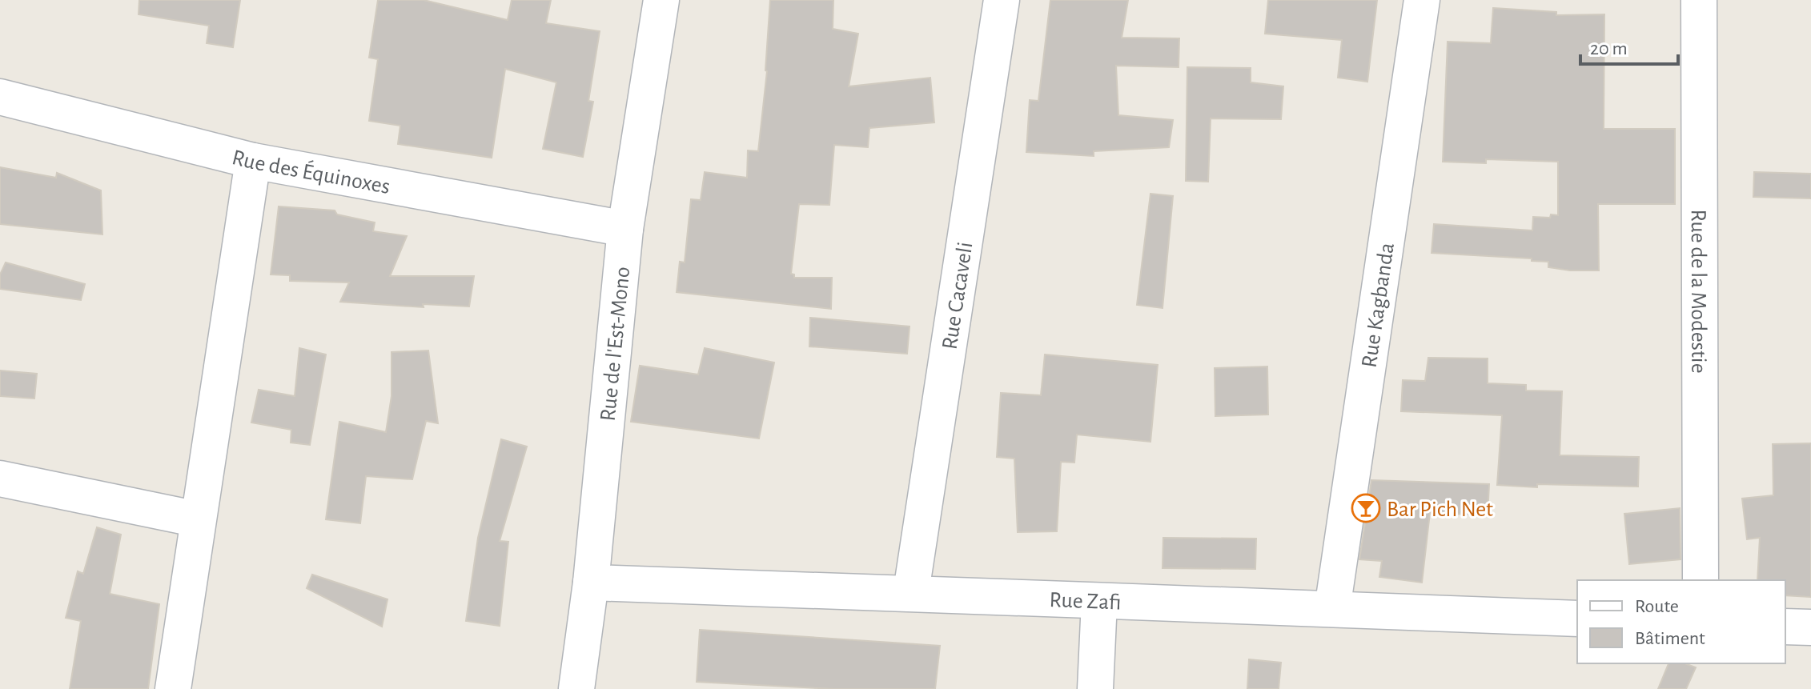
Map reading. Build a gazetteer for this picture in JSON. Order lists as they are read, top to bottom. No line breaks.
{"streets":{"street":["Rue des Équinoxes","Rue de la Modestie","Rue Cacaveli","Rue Kagbanda","Rue de l'Est-Mono","Rue Zafi"]},"crossings":[["Rue des Équinoxes","Rue de l'Est-Mono"],["Rue Cacaveli","Rue Zafi"],["Rue Kagbanda","Rue Zafi"],["Rue de l'Est-Mono","Rue Zafi"]],"places":{"bar":["Bar Pich Net"]},"legend":["Route","Bâtiment"],"scale_bar":"20 m"}
